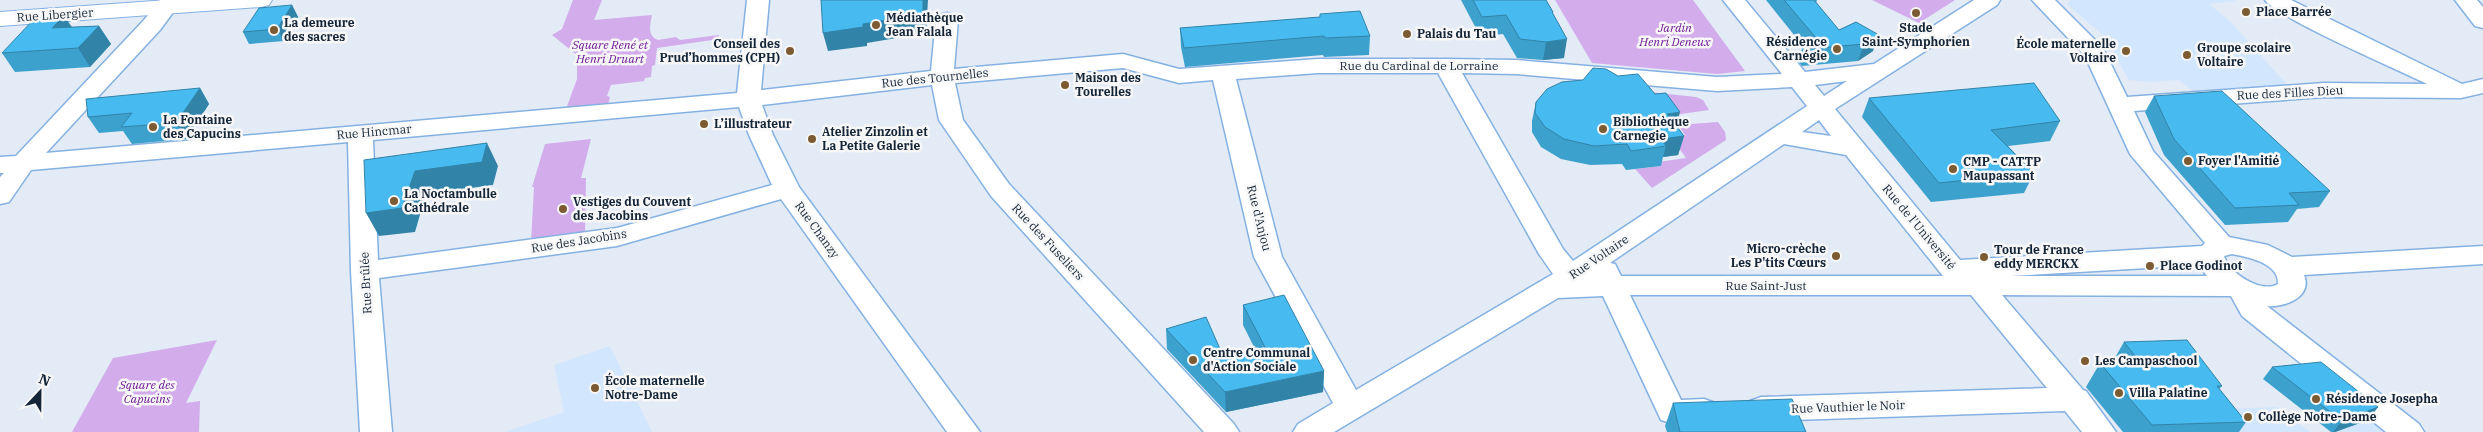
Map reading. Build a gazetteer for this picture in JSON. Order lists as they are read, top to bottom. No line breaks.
{"streets":{"street":["Rue Libergier","Rue du Cardinal de Lorraine","Rue des Tournelles","Rue des Filles Dieu","Rue Hincmar","Rue d'Anjou","Rue de l'Université","Rue Chanzy","Rue des Jacobins","Rue des Fuseliers","Rue Voltaire","Rue Brûlée","Rue Saint-Just","Rue Vauthier le Noir"]},"crossings":[["Rue du Cardinal de Lorraine","Rue des Tournelles"],["Rue du Cardinal de Lorraine","Rue d'Anjou"],["Rue du Cardinal de Lorraine","Rue de l'Université"],["Rue du Cardinal de Lorraine","Rue Voltaire"],["Rue des Tournelles","Rue Hincmar"],["Rue des Tournelles","Rue Chanzy"],["Rue des Tournelles","Rue des Fuseliers"],["Rue Hincmar","Rue Chanzy"],["Rue Hincmar","Rue Brûlée"],["Rue d'Anjou","Rue Voltaire"],["Rue de l'Université","Rue Voltaire"],["Rue de l'Université","Rue Saint-Just"],["Rue de l'Université","Rue Vauthier le Noir"],["Rue Chanzy","Rue des Jacobins"],["Rue des Jacobins","Rue Brûlée"],["Rue Voltaire","Rue Saint-Just"],["Rue Voltaire","Rue Vauthier le Noir"],["Rue Saint-Just","Rue Vauthier le Noir"]],"parks":["Jardin Henri Deneux","Square René et Henri Druart","Square des Capucins"],"places":["Place Barrée","Stade Saint-Symphorien","Médiathèque Jean Falala","La demeure des sacres","Palais du Tau","Résidence Carnégie","Conseil des Prud’hommes (CPH)","École maternelle Voltaire","Groupe scolaire Voltaire","Maison des Tourelles","L’illustrateur","La Fontaine des Capucins","Bibliothèque Carnegie","Atelier Zinzolin et La Petite Galerie","Foyer l'Amitié","CMP - CATTP Maupassant","La Noctambulle Cathédrale","Vestiges du Couvent des Jacobins","Micro-crèche Les P'tits Cœurs","Tour de France eddy MERCKX","Place Godinot","Centre Communal d'Action Sociale","Les Campaschool","École maternelle Notre-Dame","Villa Palatine","Résidence Josepha","Collège Notre-Dame"],"north":"top"}
